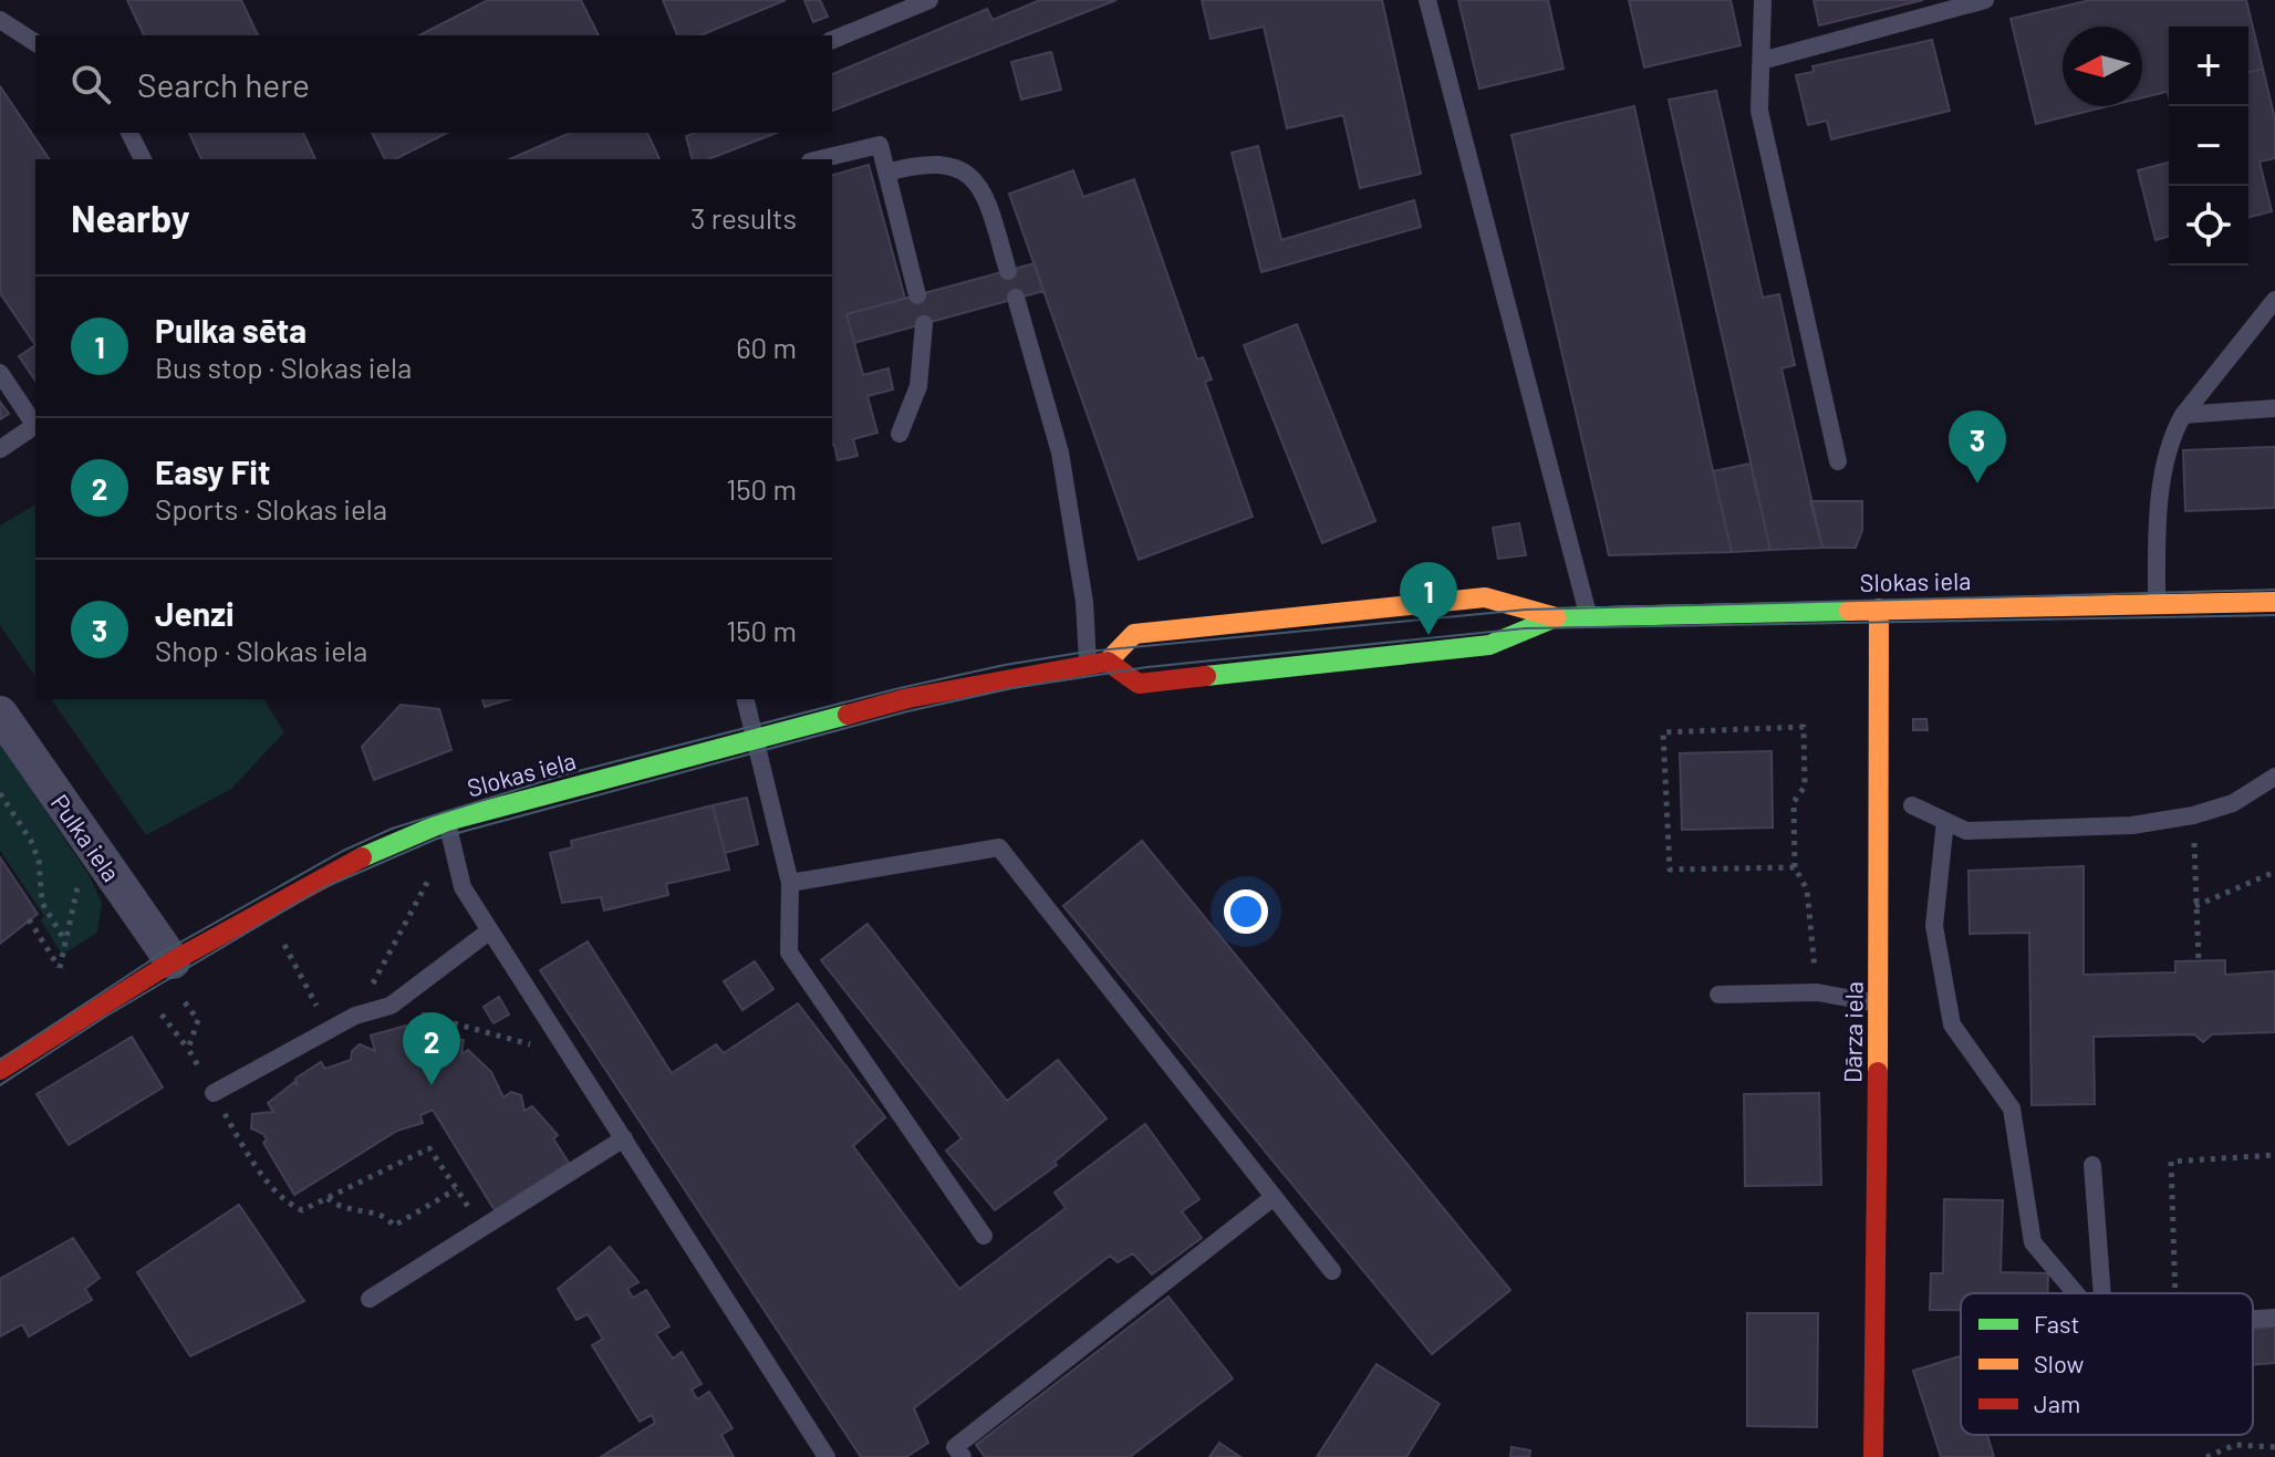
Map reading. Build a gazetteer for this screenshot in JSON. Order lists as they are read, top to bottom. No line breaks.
{"streets":{"street":["Slokas iela","Pulka iela","Dārza iela"]},"crossings":[["Slokas iela","Pulka iela"],["Slokas iela","Dārza iela"]],"legend":["Fast","Slow","Jam"],"north":"left","page":{"map_buttons":["+","−"],"search":"Search here","heading":["Nearby","3 results"],"list":[{"mark":"1","name":"Pulka sēta","note":"Bus stop · Slokas iela","value":"60 m"},{"mark":"2","name":"Easy Fit","note":"Sports · Slokas iela","value":"150 m"},{"mark":"3","name":"Jenzi","note":"Shop · Slokas iela","value":"150 m"}],"pins":["3","1","2"]}}
